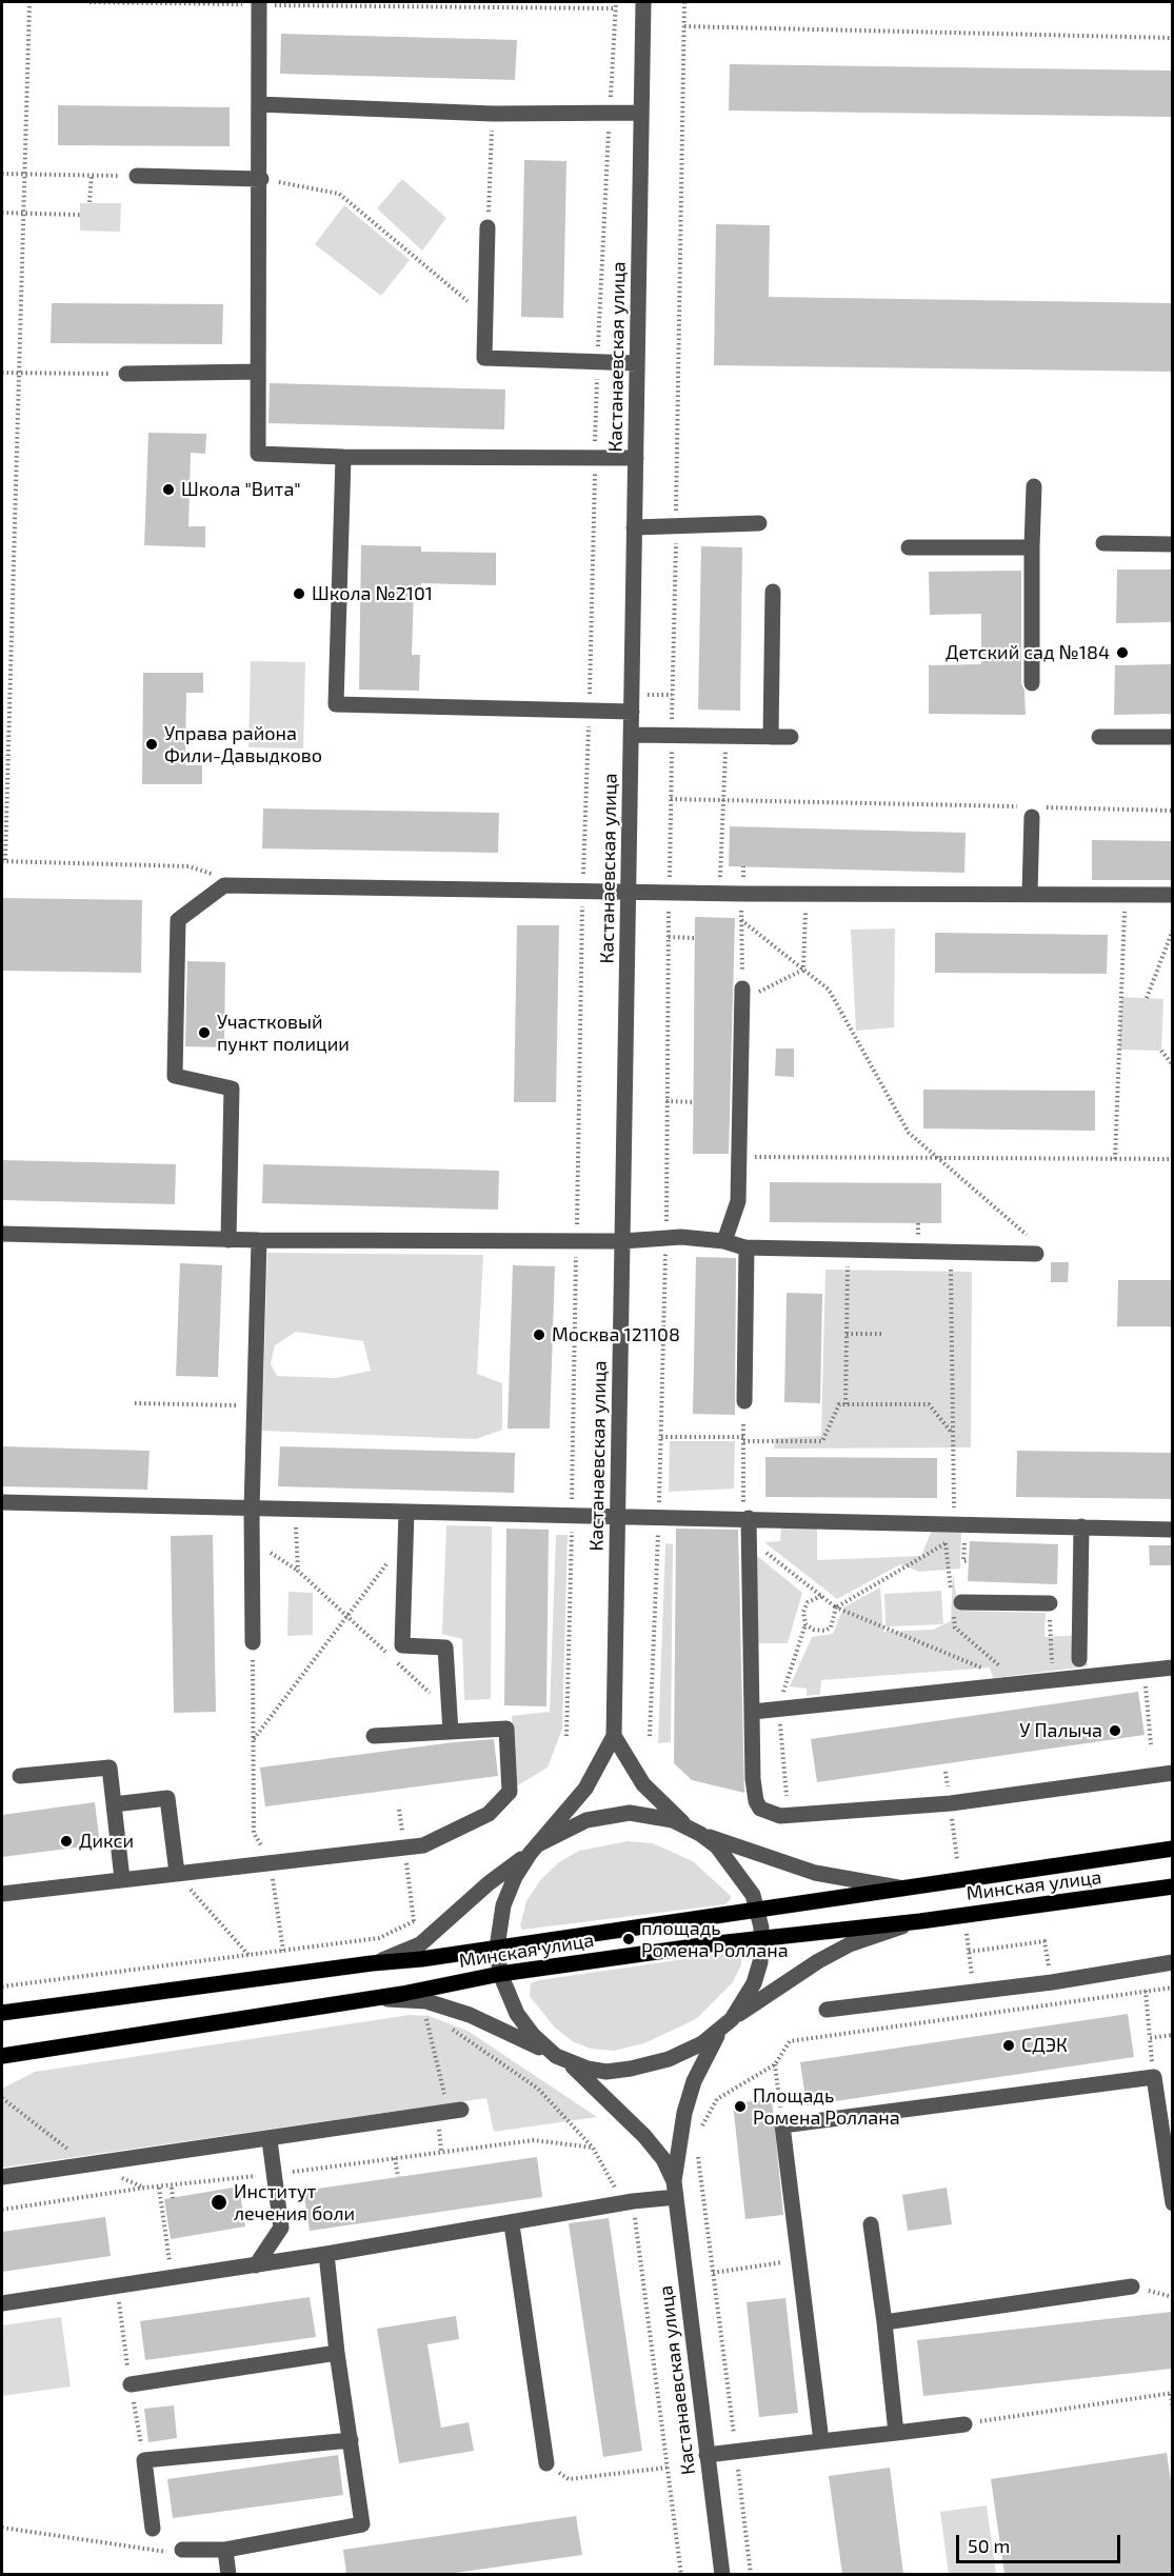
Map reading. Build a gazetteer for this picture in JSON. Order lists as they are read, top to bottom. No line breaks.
{"streets":{"main road":["Минская улица"],"street":["Кастанаевская улица"]},"crossings":[["Кастанаевская улица","Минская улица"]],"places":["Школа \"Вита\"","Школа №2101","Детский сад №184","Управа района Фили-Давыдково","Участковый пункт полиции","Москва 121108","У Палыча","Дикси","площадь Ромена Роллана","СДЭК","Площадь Ромена Роллана","Институт лечения боли"],"scale_bar":"50 m"}
